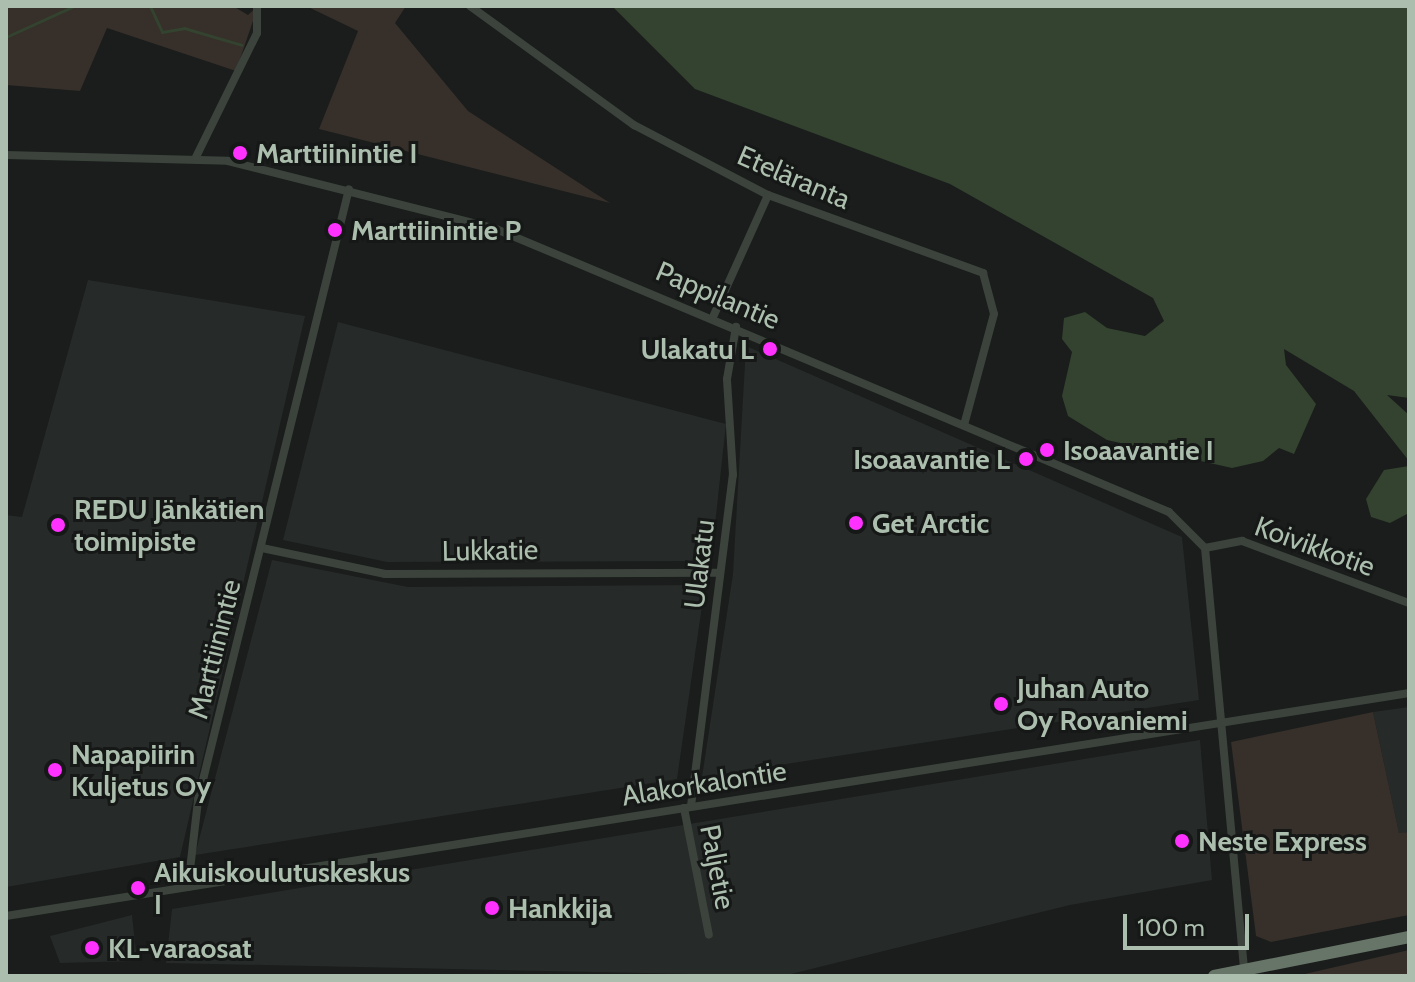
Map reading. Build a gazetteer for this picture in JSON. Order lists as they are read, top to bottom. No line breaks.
{"streets":{"street":["Eteläranta","Pappilantie","Koivikkotie","Lukkatie","Ulakatu","Marttiinintie","Alakorkalontie","Paljetie"]},"crossings":[["Eteläranta","Pappilantie"],["Pappilantie","Koivikkotie"],["Pappilantie","Ulakatu"],["Pappilantie","Marttiinintie"],["Lukkatie","Ulakatu"],["Lukkatie","Marttiinintie"],["Ulakatu","Alakorkalontie"],["Ulakatu","Paljetie"],["Marttiinintie","Alakorkalontie"],["Alakorkalontie","Paljetie"]],"places":["Marttiinintie I","Marttiinintie P","Ulakatu L","Isoaavantie I","Isoaavantie L","Get Arctic","REDU Jänkätien toimipiste","Juhan Auto Oy Rovaniemi","Napapiirin Kuljetus Oy","Neste Express","Aikuiskoulutuskeskus I","Hankkija","KL-varaosat"],"scale_bar":"100 m"}
